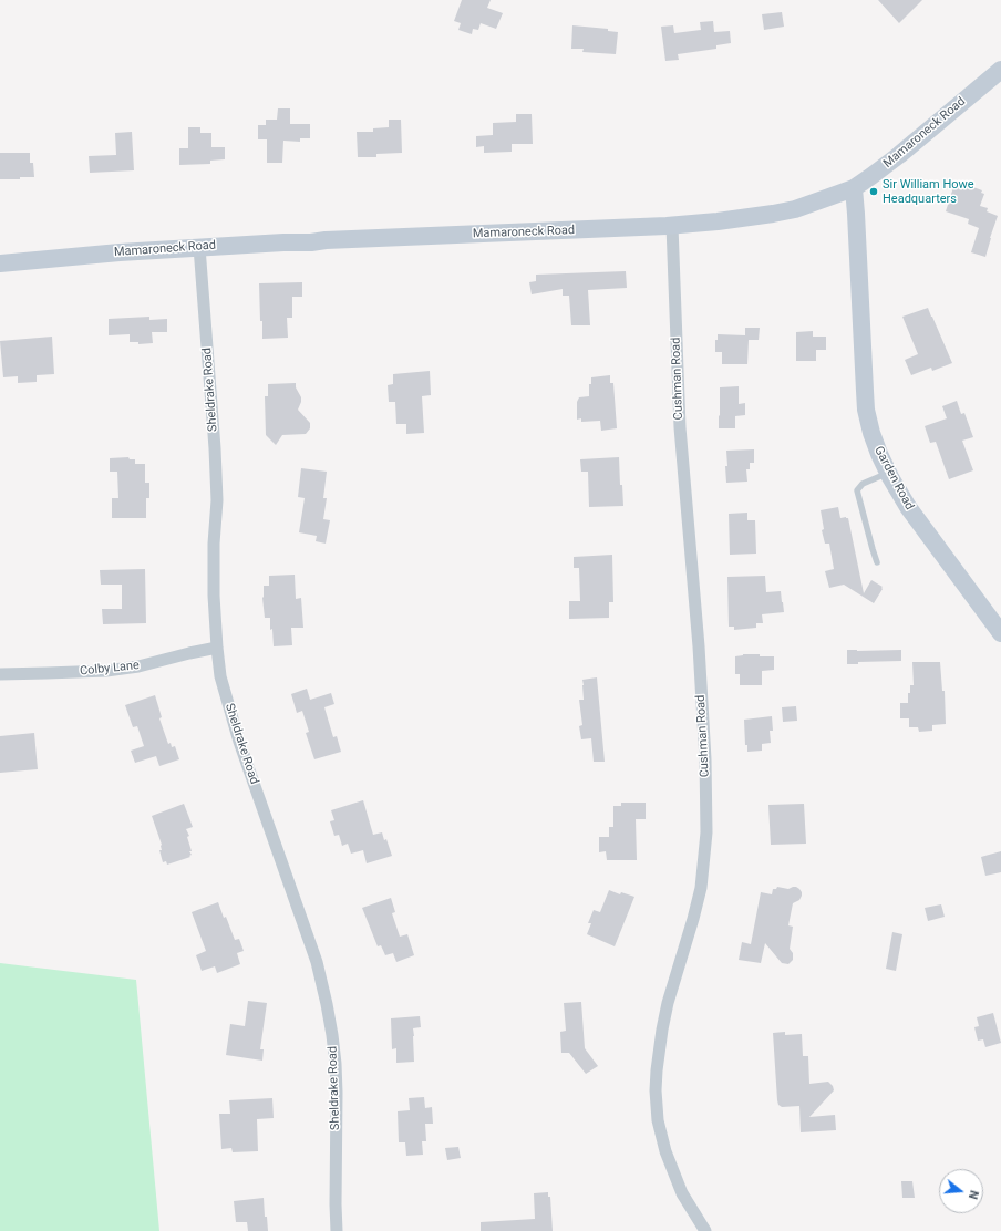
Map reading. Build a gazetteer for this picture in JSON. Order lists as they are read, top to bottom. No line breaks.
{"streets":{"street":["Mamaroneck Road","Cushman Road","Sheldrake Road","Garden Road","Colby Lane"]},"crossings":[["Mamaroneck Road","Cushman Road"],["Mamaroneck Road","Sheldrake Road"],["Mamaroneck Road","Garden Road"],["Sheldrake Road","Colby Lane"]],"places":["Sir William Howe Headquarters"],"north":"right"}
